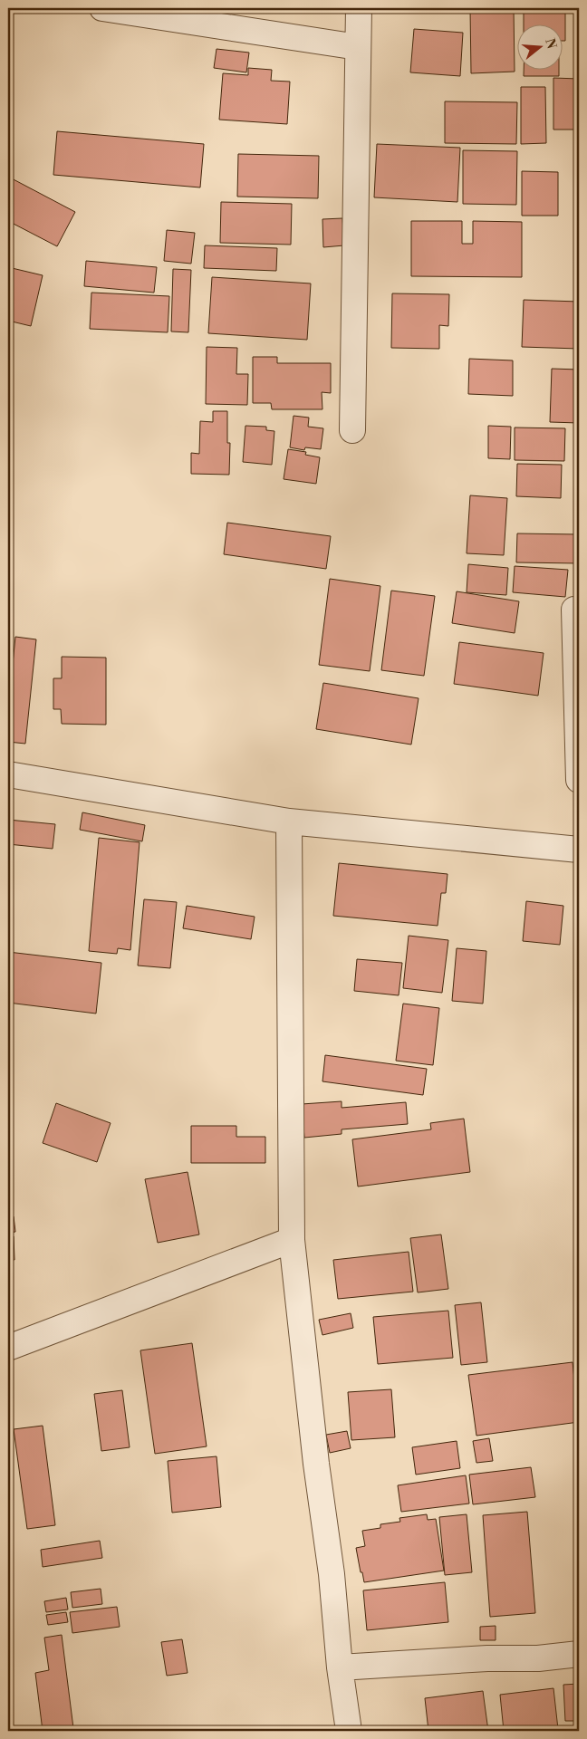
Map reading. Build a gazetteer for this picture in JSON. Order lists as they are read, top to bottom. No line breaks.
{"north":"right"}
